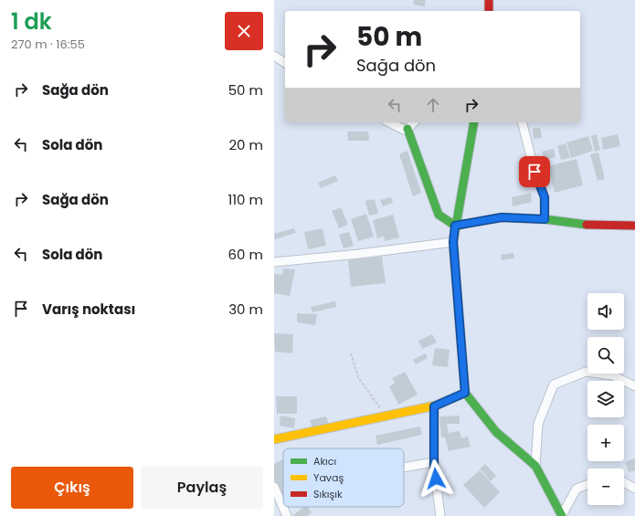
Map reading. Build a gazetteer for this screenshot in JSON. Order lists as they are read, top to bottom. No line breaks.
{"legend":["Akıcı","Yavaş","Sıkışık"],"page":{"heading":["1 dk","270 m · 16:55"],"turn":["50 m","Sağa dön"],"list":[{"name":"Sağa dön","value":"50 m"},{"name":"Sola dön","value":"20 m"},{"name":"Sağa dön","value":"110 m"},{"name":"Sola dön","value":"60 m"},{"name":"Varış noktası","value":"30 m"}],"map_buttons":["+","−"],"buttons":["Çıkış","Paylaş"]}}
